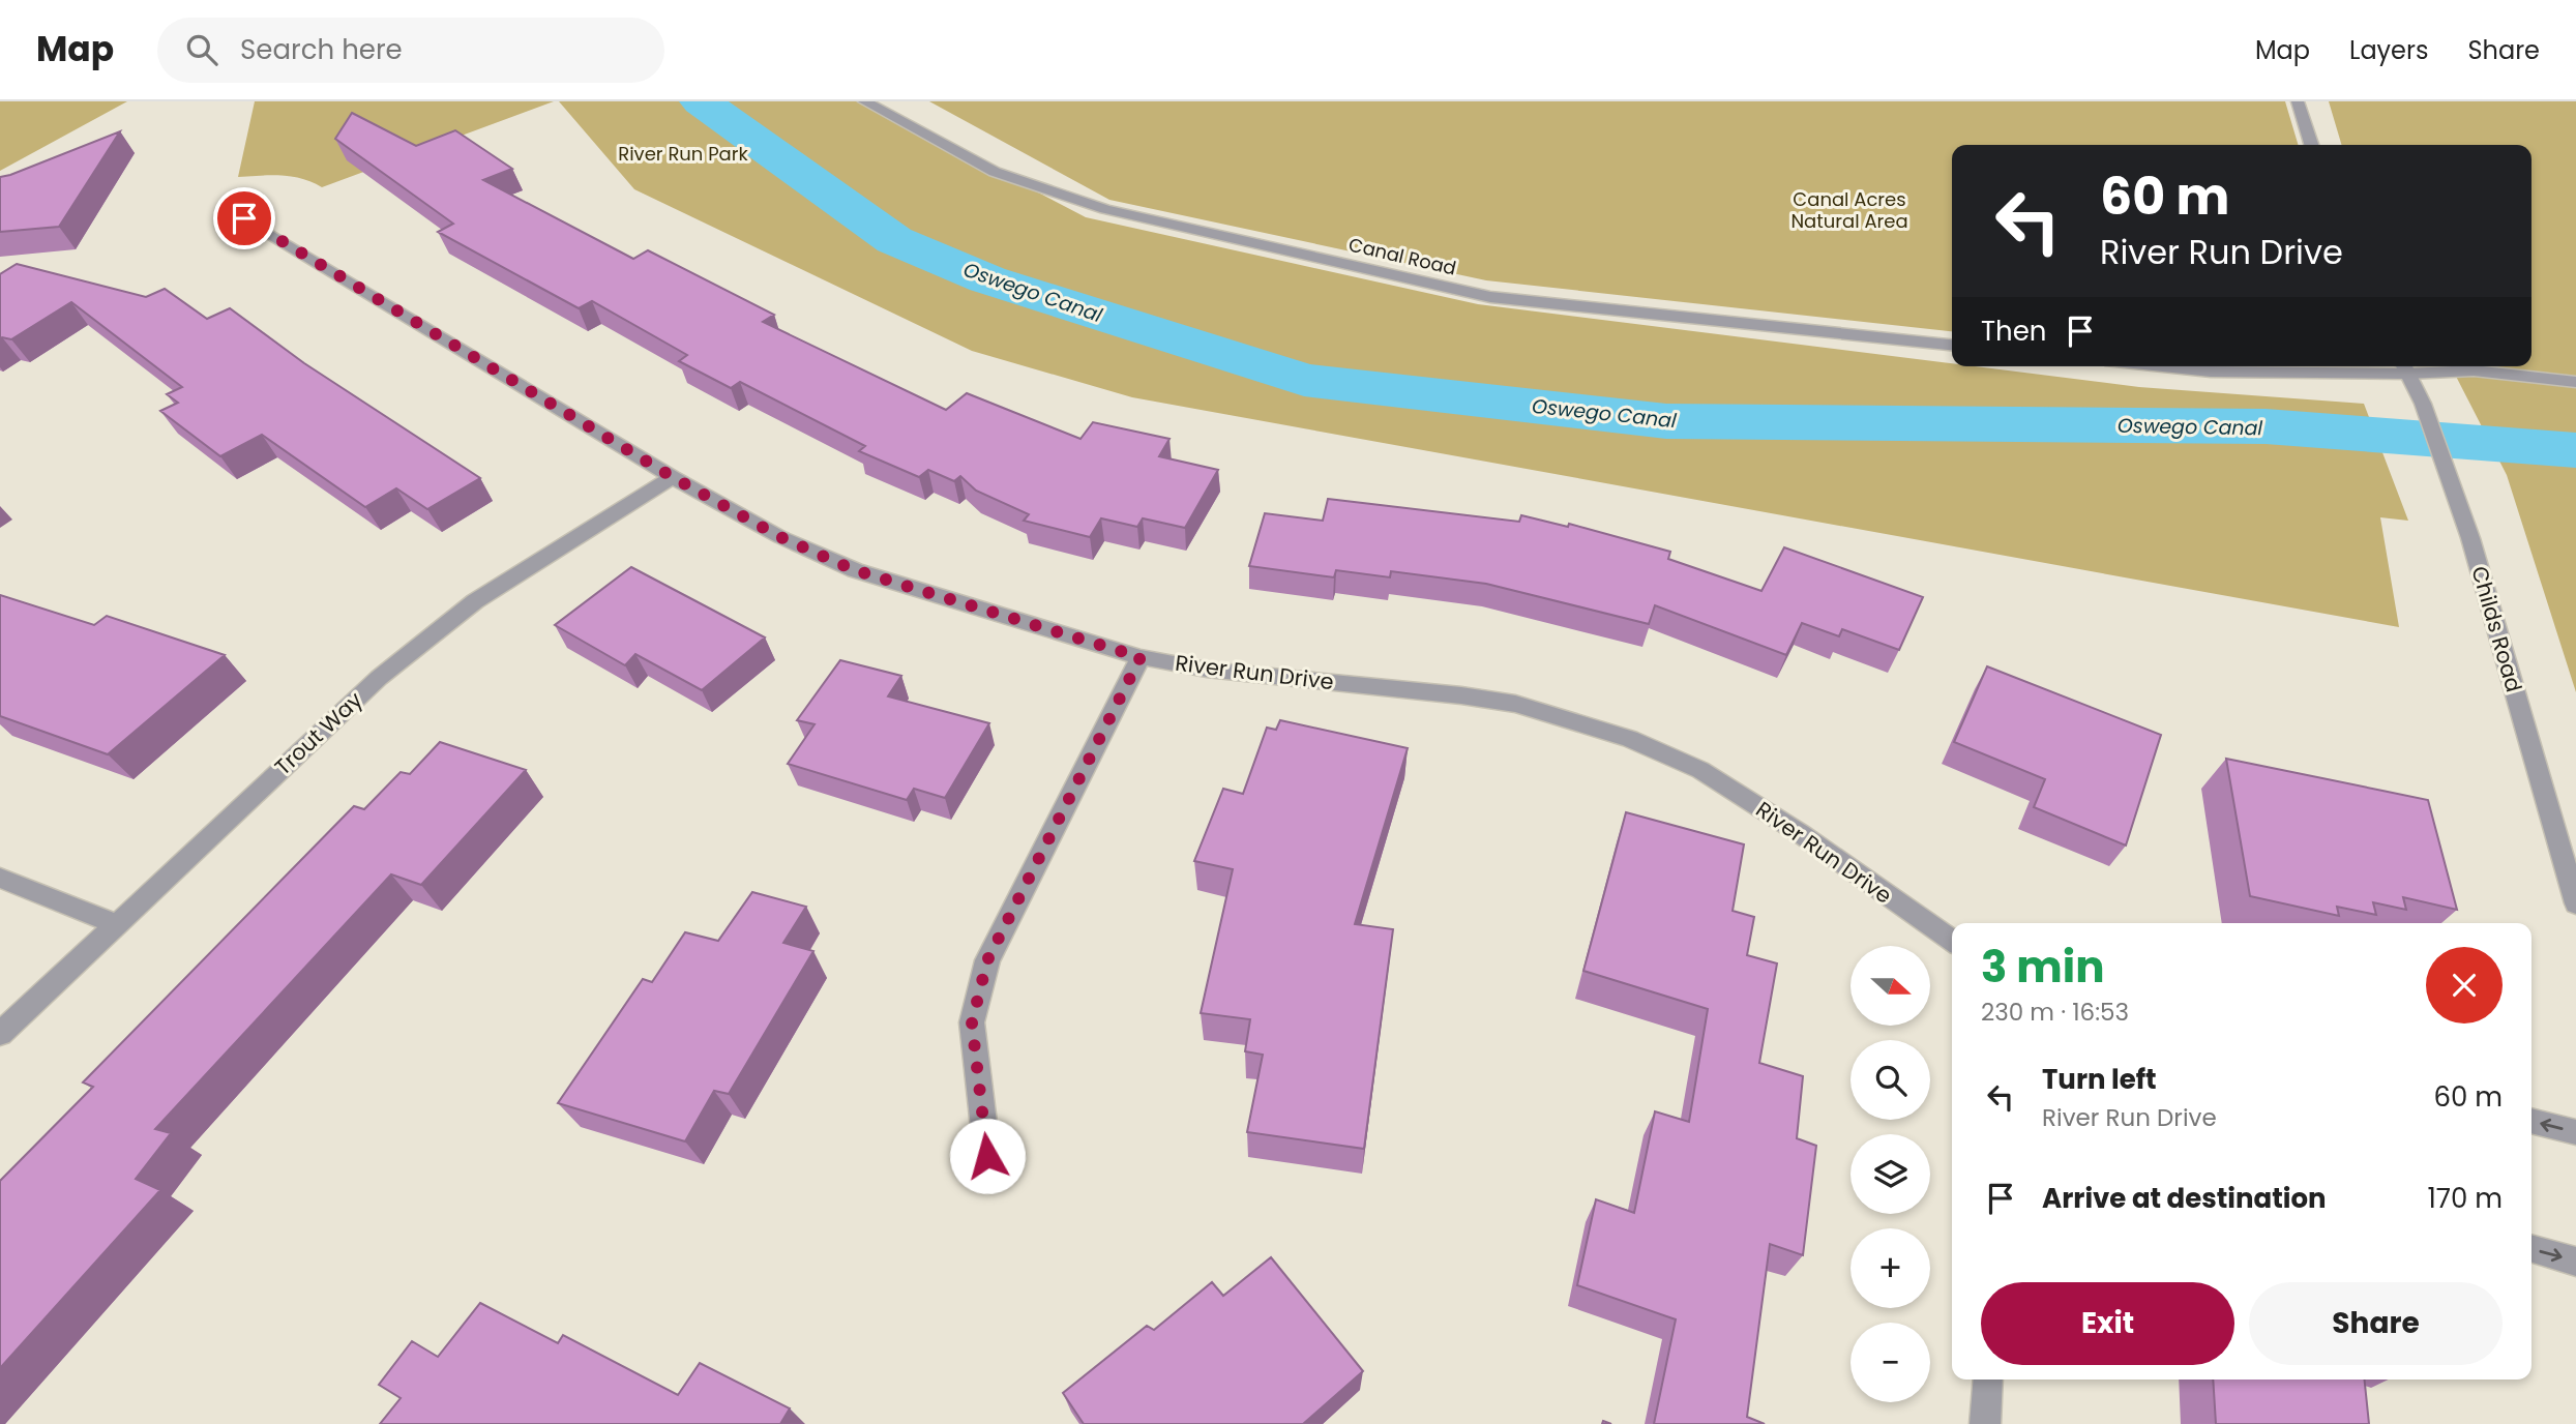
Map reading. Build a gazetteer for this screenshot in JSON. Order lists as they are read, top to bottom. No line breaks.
{"streets":{"street":["Canal Road","Childs Road","River Run Drive","Trout Way"]},"crossings":[["River Run Drive","Trout Way"]],"water":["Oswego Canal"],"parks":["River Run Park","Canal Acres Natural Area"],"north":"right","page":{"header":"Map","search":"Search here","nav":["Map","Layers","Share"],"turn":["60 m","River Run Drive"],"then":"Then","heading":["3 min","230 m · 16:53"],"map_buttons":["+","−"],"list":[{"name":"Turn left","note":"River Run Drive","value":"60 m"},{"name":"Arrive at destination","value":"170 m"}],"buttons":["Exit","Share"]}}
